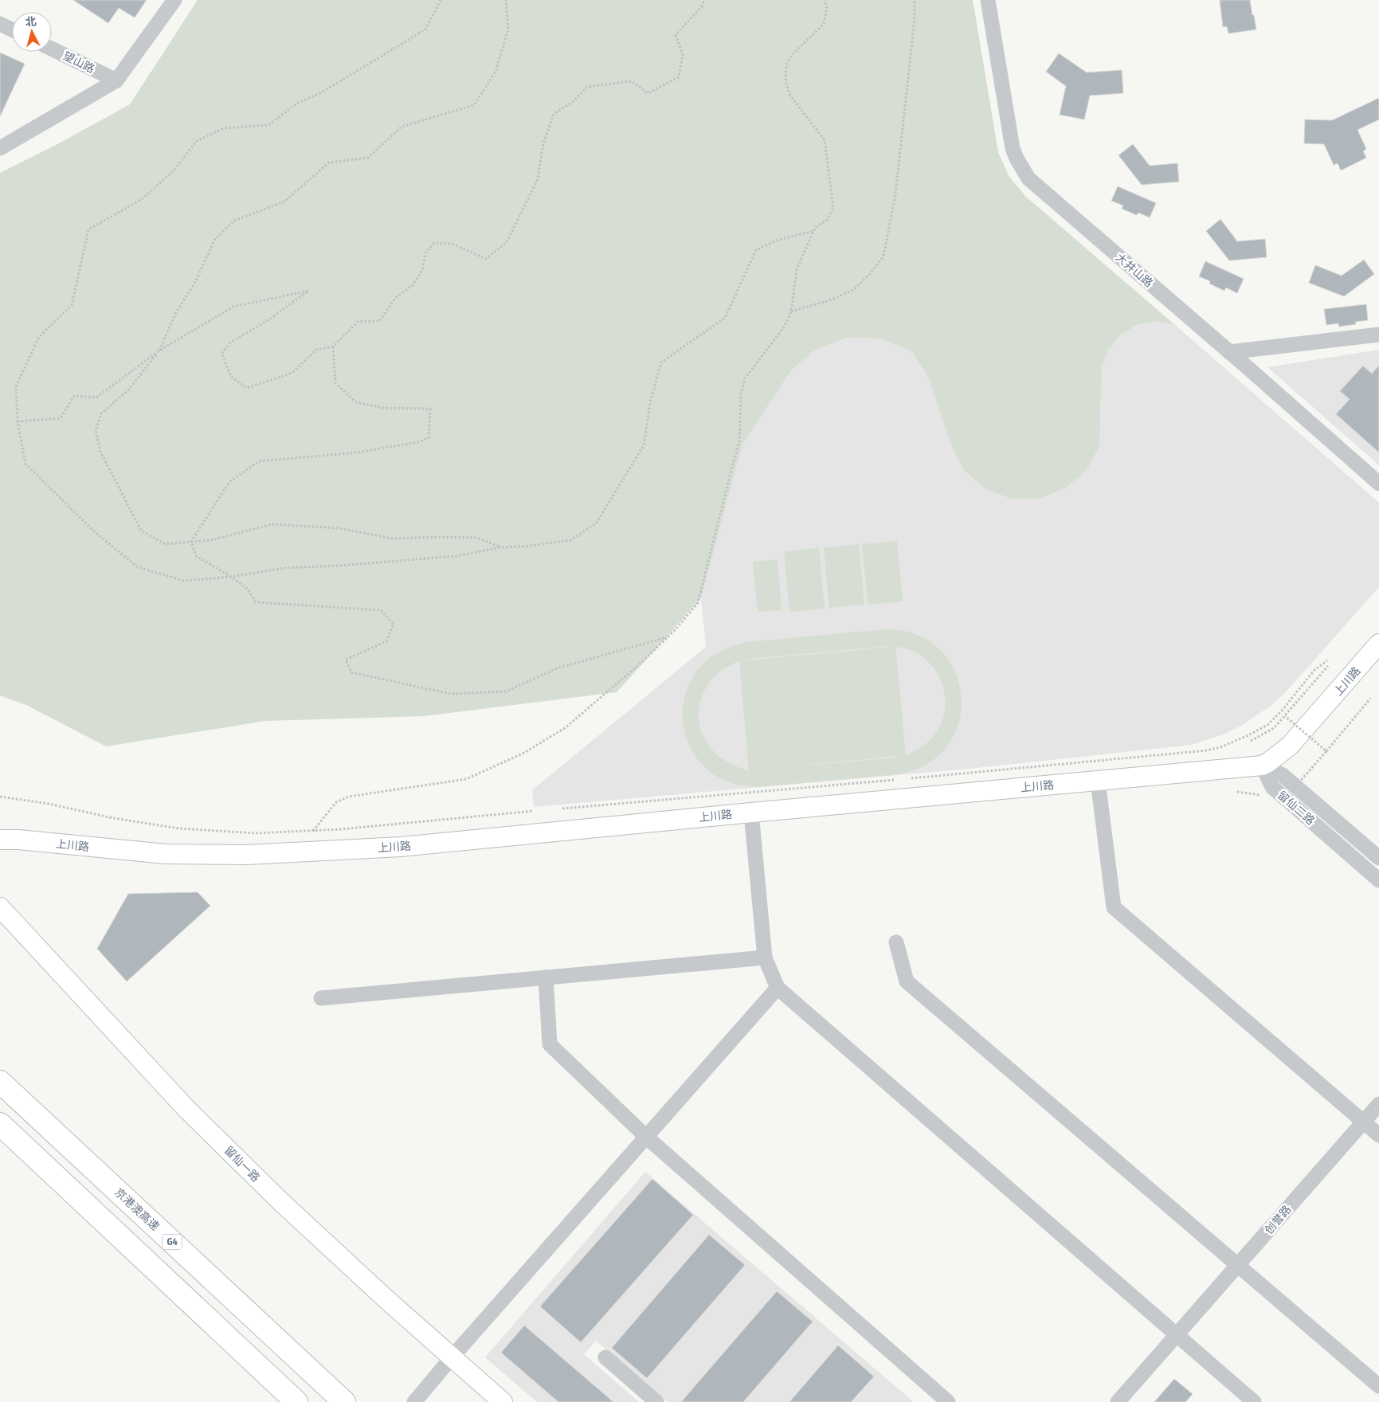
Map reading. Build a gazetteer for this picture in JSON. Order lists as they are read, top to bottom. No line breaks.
{"streets":{"highway":["京港澳高速","G4"],"main road":["上川路","留仙一路"],"street":["望山路","大井山路","留仙二路","创誉路"]},"crossings":[["上川路","留仙二路"]],"north":"top"}
